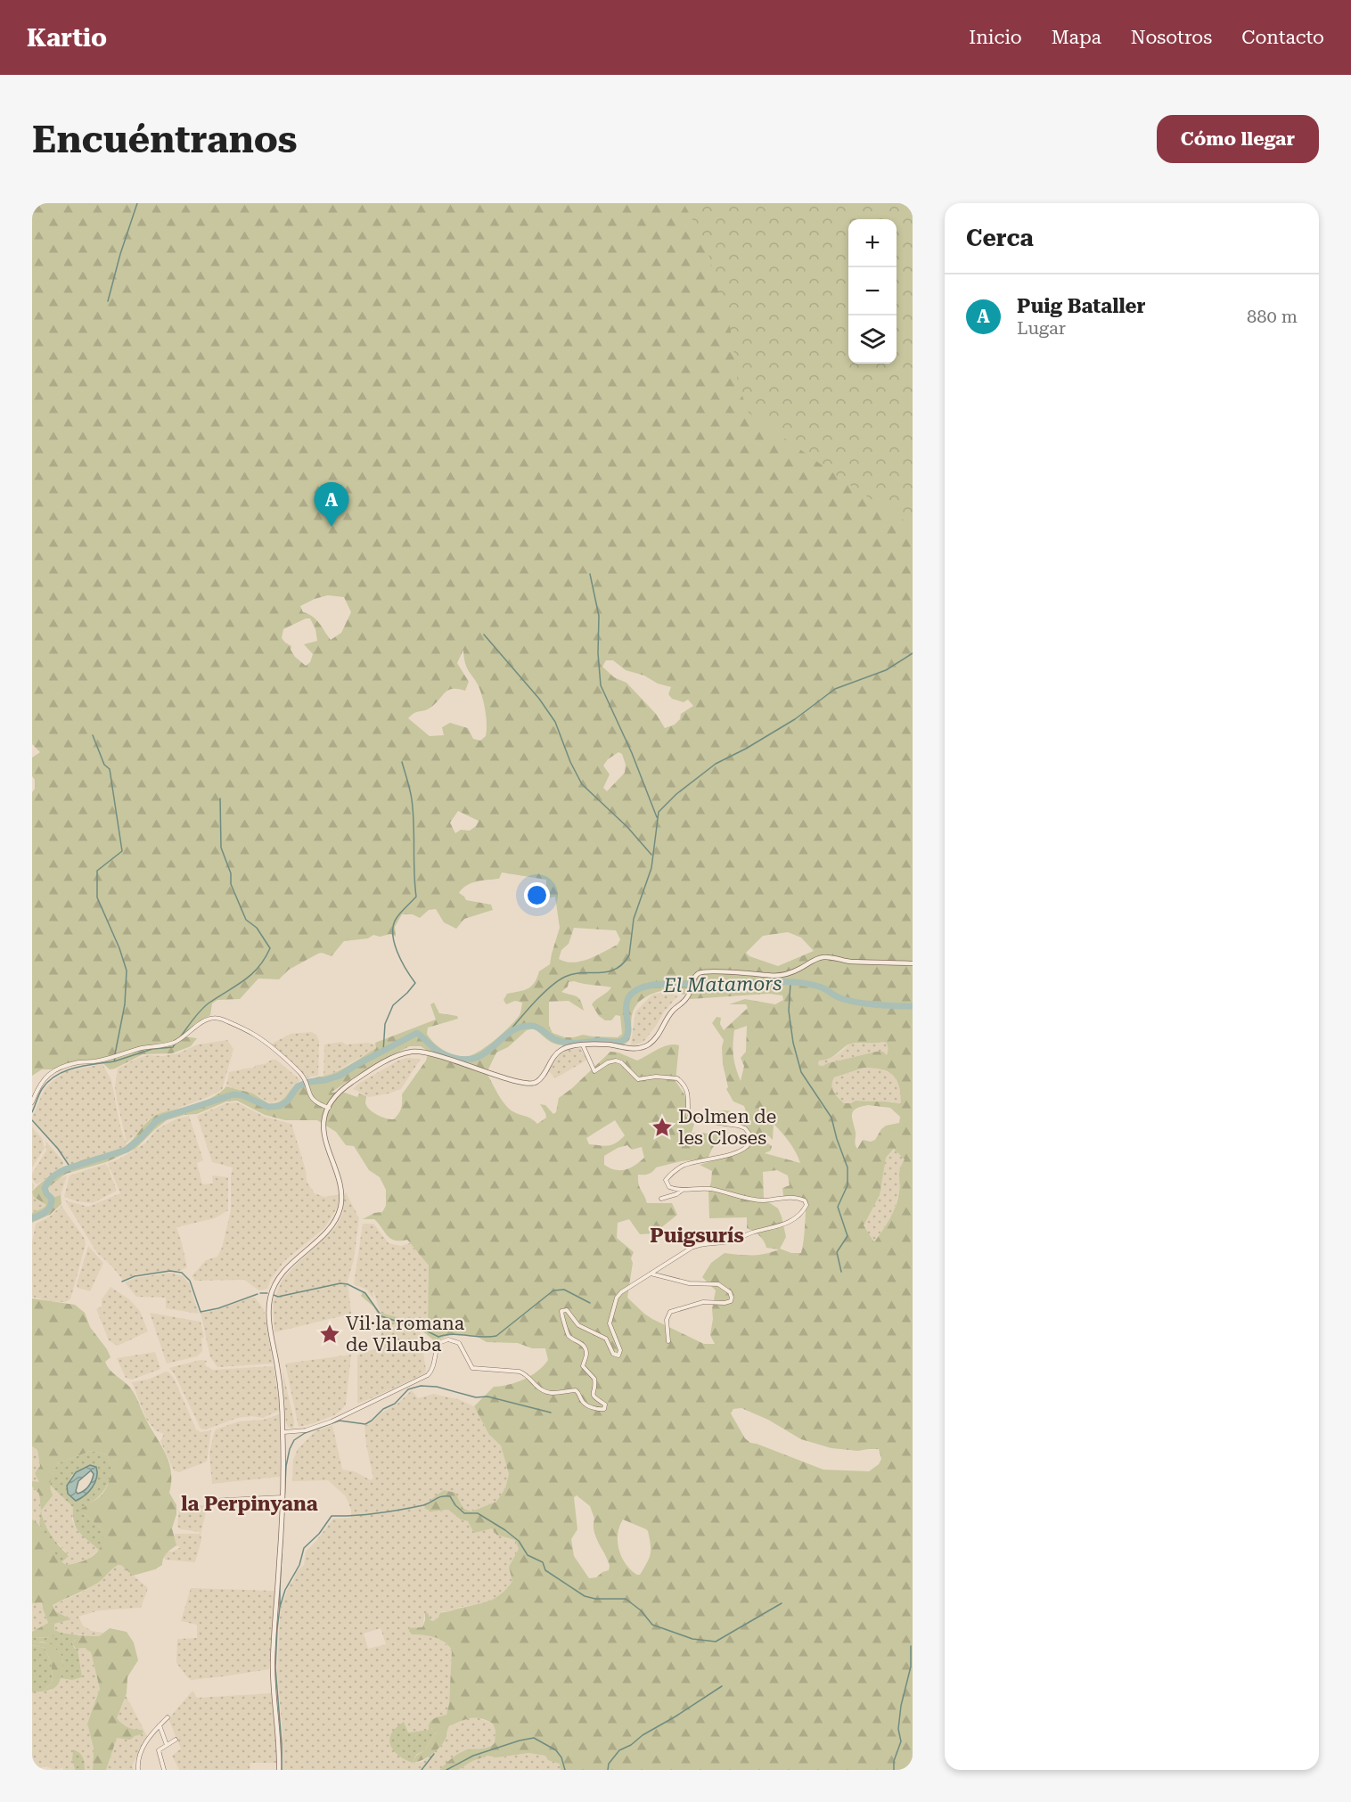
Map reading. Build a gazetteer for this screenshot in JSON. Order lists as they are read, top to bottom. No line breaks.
{"districts":["Puigsurís","la Perpinyana"],"water":["El Matamors"],"places":{"place":["Dolmen de les Closes","Vil·la romana de Vilauba"]},"page":{"header":"Kartio","nav":["Inicio","Mapa","Nosotros","Contacto"],"buttons":"Cómo llegar","title":"Encuéntranos","heading":"Cerca","map_buttons":["+","−"],"list":[{"mark":"A","name":"Puig Bataller","note":"Lugar","value":"880 m"}],"pins":"A"}}
